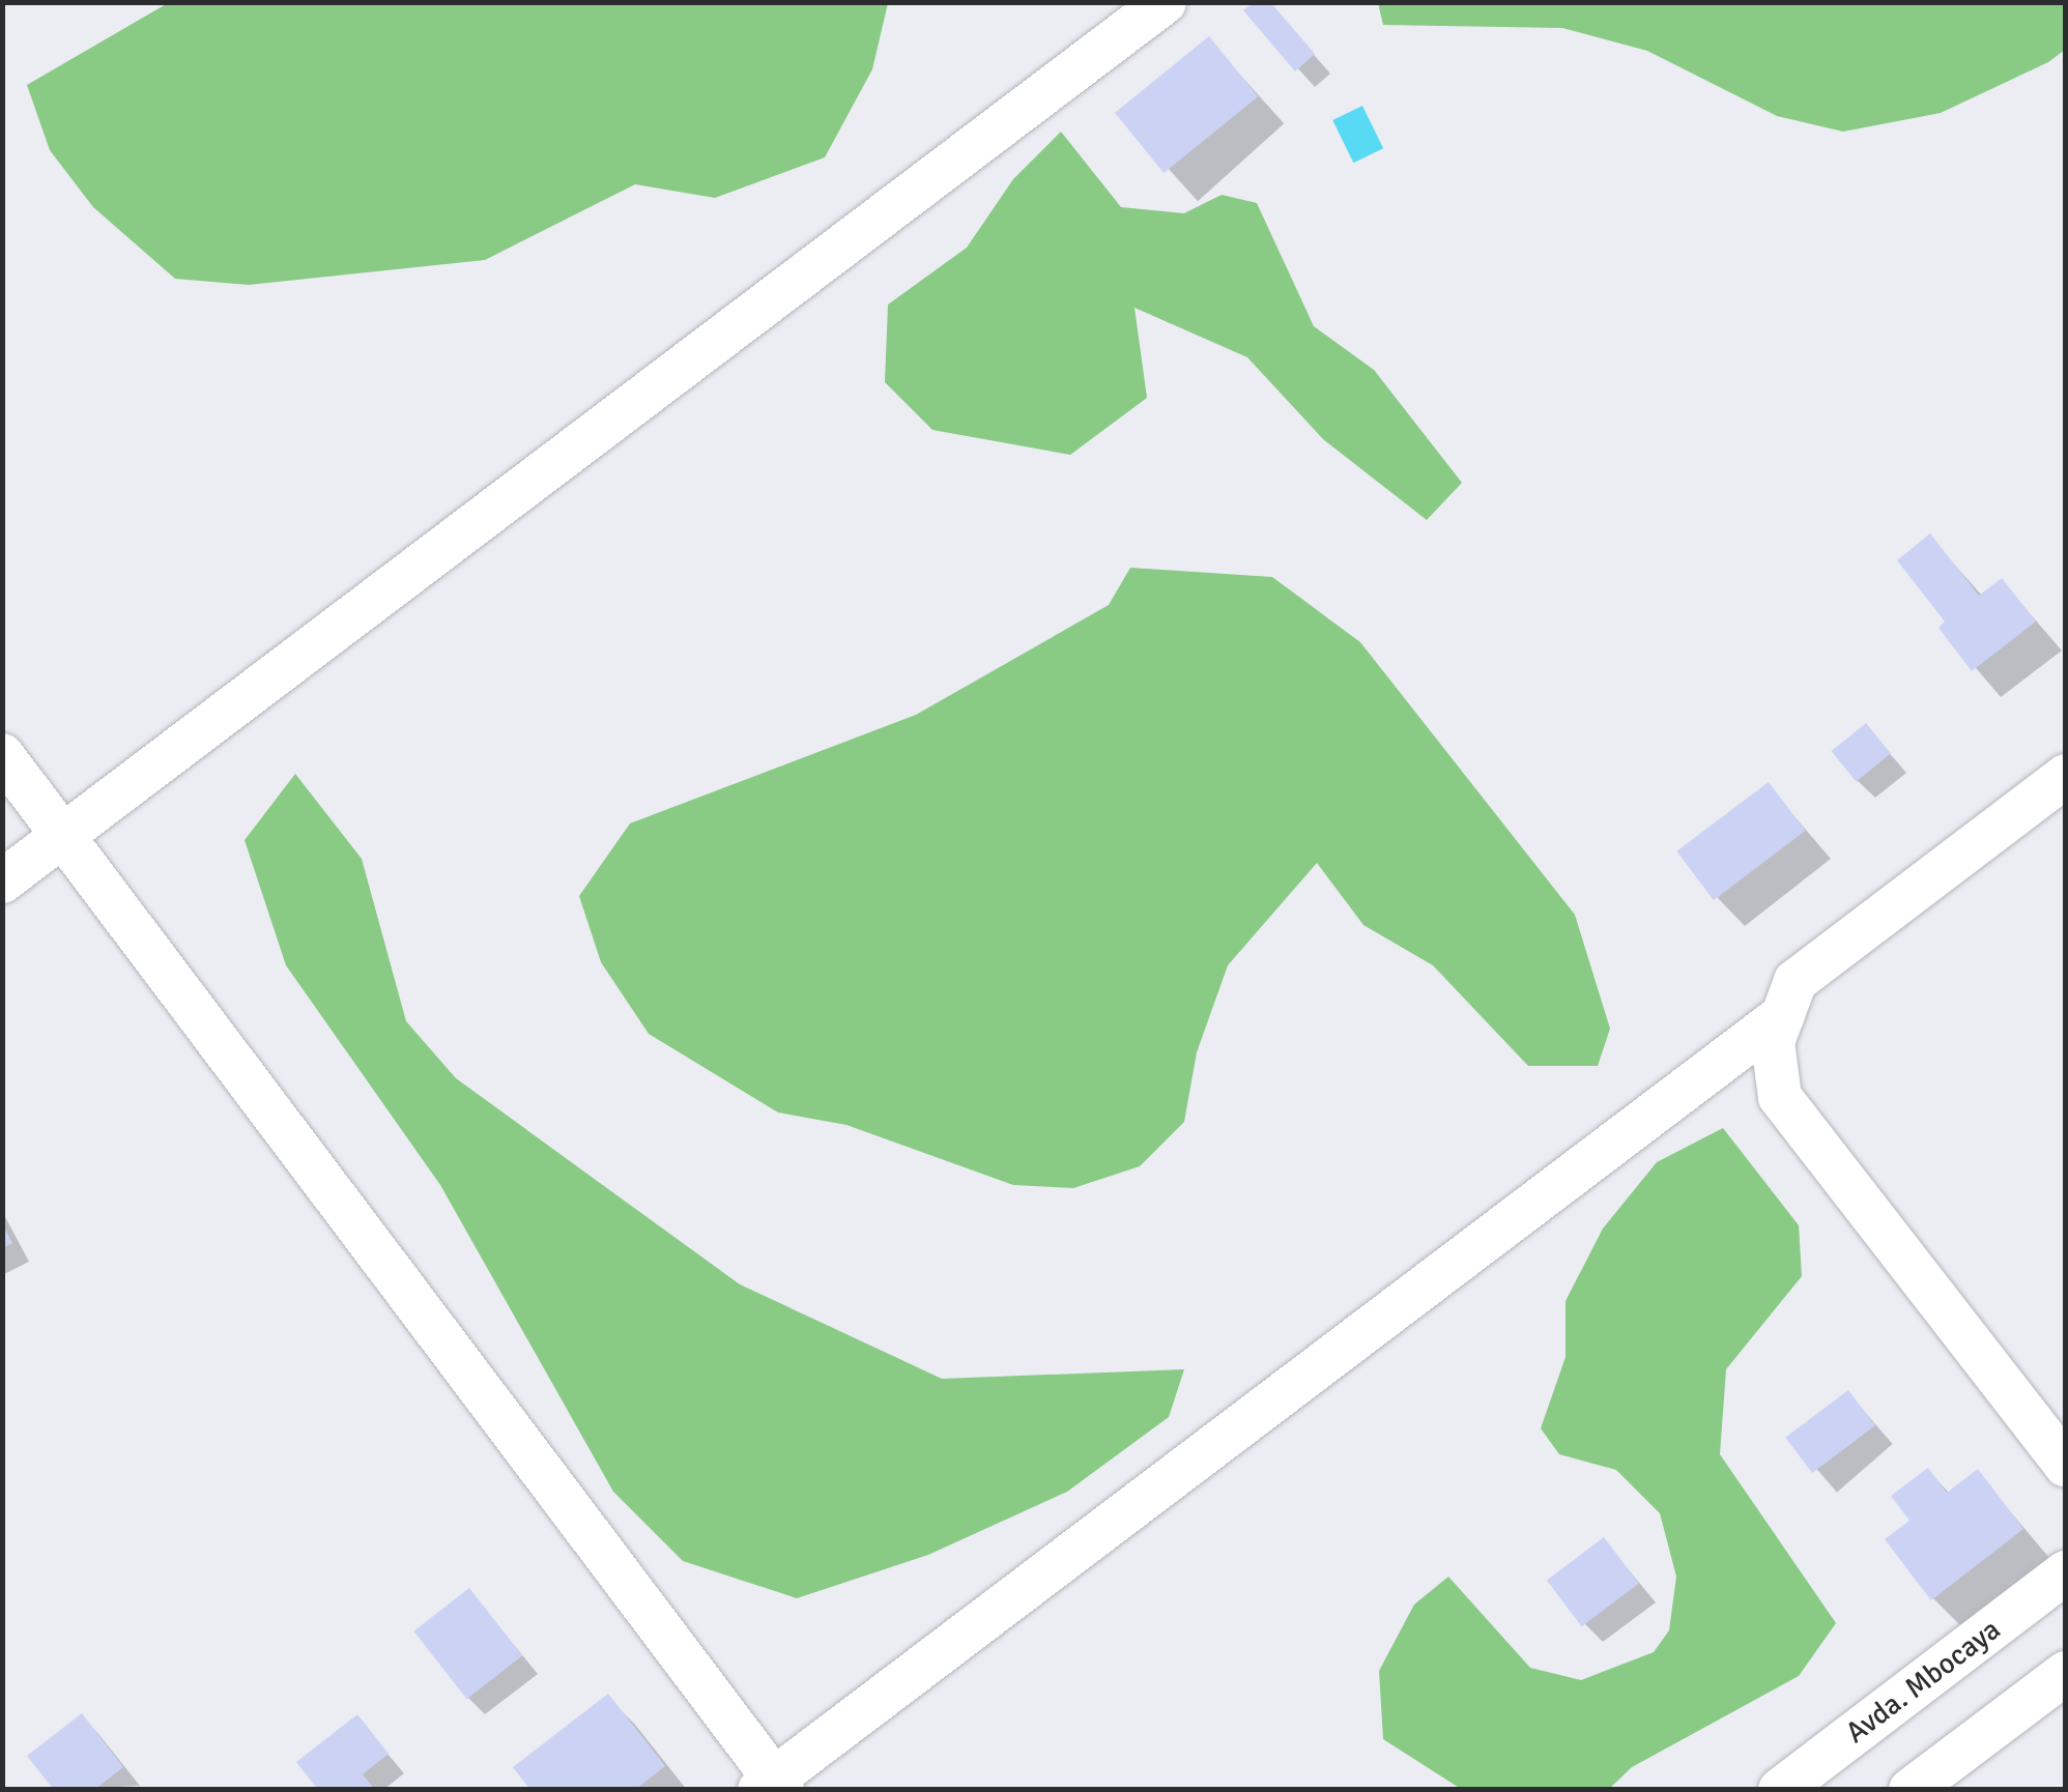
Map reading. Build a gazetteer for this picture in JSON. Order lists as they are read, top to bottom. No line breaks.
{"streets":{"street":["Avda. Mbocaya"]}}
